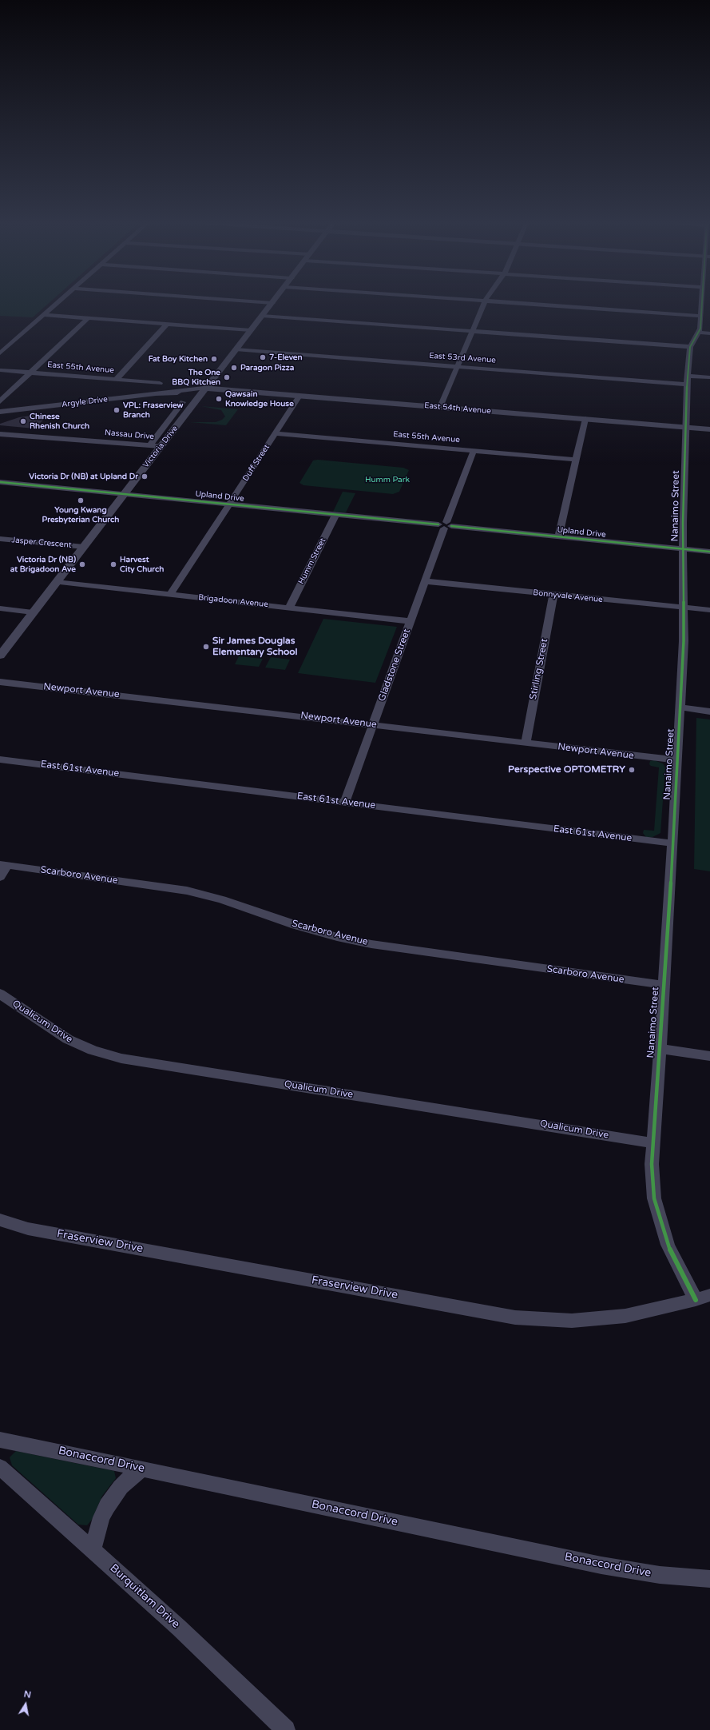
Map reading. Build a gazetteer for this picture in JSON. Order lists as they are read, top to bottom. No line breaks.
{"streets":{"street":["East 53rd Avenue","East 55th Avenue","Argyle Drive","East 54th Avenue","Nassau Drive","Victoria Drive","Duff Street","Upland Drive","Nanaimo Street","Jasper Crescent","Humm Street","Bonnyvale Avenue","Brigadoon Avenue","Gladstone Street","Stirling Street","Newport Avenue","East 61st Avenue","Scarboro Avenue","Qualicum Drive","Fraserview Drive","Bonaccord Drive","Burquitlam Drive"]},"crossings":[["East 53rd Avenue","Victoria Drive"],["East 53rd Avenue","Nanaimo Street"],["East 55th Avenue","Duff Street"],["East 55th Avenue","Gladstone Street"],["Argyle Drive","East 54th Avenue"],["Argyle Drive","Victoria Drive"],["East 54th Avenue","Victoria Drive"],["East 54th Avenue","Duff Street"],["East 54th Avenue","Nanaimo Street"],["Nassau Drive","Victoria Drive"],["Victoria Drive","Upland Drive"],["Victoria Drive","Jasper Crescent"],["Victoria Drive","Brigadoon Avenue"],["Duff Street","Upland Drive"],["Duff Street","Brigadoon Avenue"],["Upland Drive","Nanaimo Street"],["Upland Drive","Humm Street"],["Upland Drive","Gladstone Street"],["Nanaimo Street","Bonnyvale Avenue"],["Nanaimo Street","Newport Avenue"],["Nanaimo Street","East 61st Avenue"],["Nanaimo Street","Scarboro Avenue"],["Nanaimo Street","Qualicum Drive"],["Nanaimo Street","Fraserview Drive"],["Humm Street","Brigadoon Avenue"],["Bonnyvale Avenue","Gladstone Street"],["Bonnyvale Avenue","Stirling Street"],["Brigadoon Avenue","Gladstone Street"],["Gladstone Street","Newport Avenue"],["Gladstone Street","East 61st Avenue"],["Stirling Street","Newport Avenue"]],"parks":["Humm Park"],"places":["7-Eleven","Fat Boy Kitchen","Paragon Pizza","The One BBQ Kitchen","Qawsain Knowledge House","VPL: Fraserview Branch","Chinese Rhenish Church","Victoria Dr (NB) at Upland Dr","Young Kwang Presbyterian Church","Victoria Dr (NB) at Brigadoon Ave","Harvest City Church","Sir James Douglas Elementary School","Perspective OPTOMETRY"],"north":"top"}
